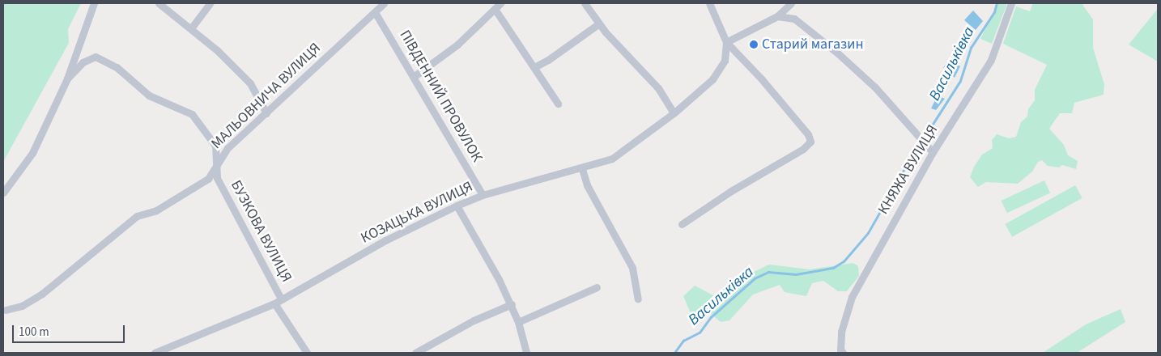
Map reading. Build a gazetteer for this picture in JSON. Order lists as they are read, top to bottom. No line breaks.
{"streets":{"street":["МАЛЬОВНИЧА ВУЛИЦЯ","ПІВДЕННИЙ ПРОВУЛОК","КНЯЖА ВУЛИЦЯ","КОЗАЦЬКА ВУЛИЦЯ","БУЗКОВА ВУЛИЦЯ"]},"crossings":[["МАЛЬОВНИЧА ВУЛИЦЯ","ПІВДЕННИЙ ПРОВУЛОК"],["МАЛЬОВНИЧА ВУЛИЦЯ","БУЗКОВА ВУЛИЦЯ"],["ПІВДЕННИЙ ПРОВУЛОК","КОЗАЦЬКА ВУЛИЦЯ"],["КОЗАЦЬКА ВУЛИЦЯ","БУЗКОВА ВУЛИЦЯ"]],"water":["Васильківка"],"places":["Старий магазин"],"scale_bar":"100 m"}
